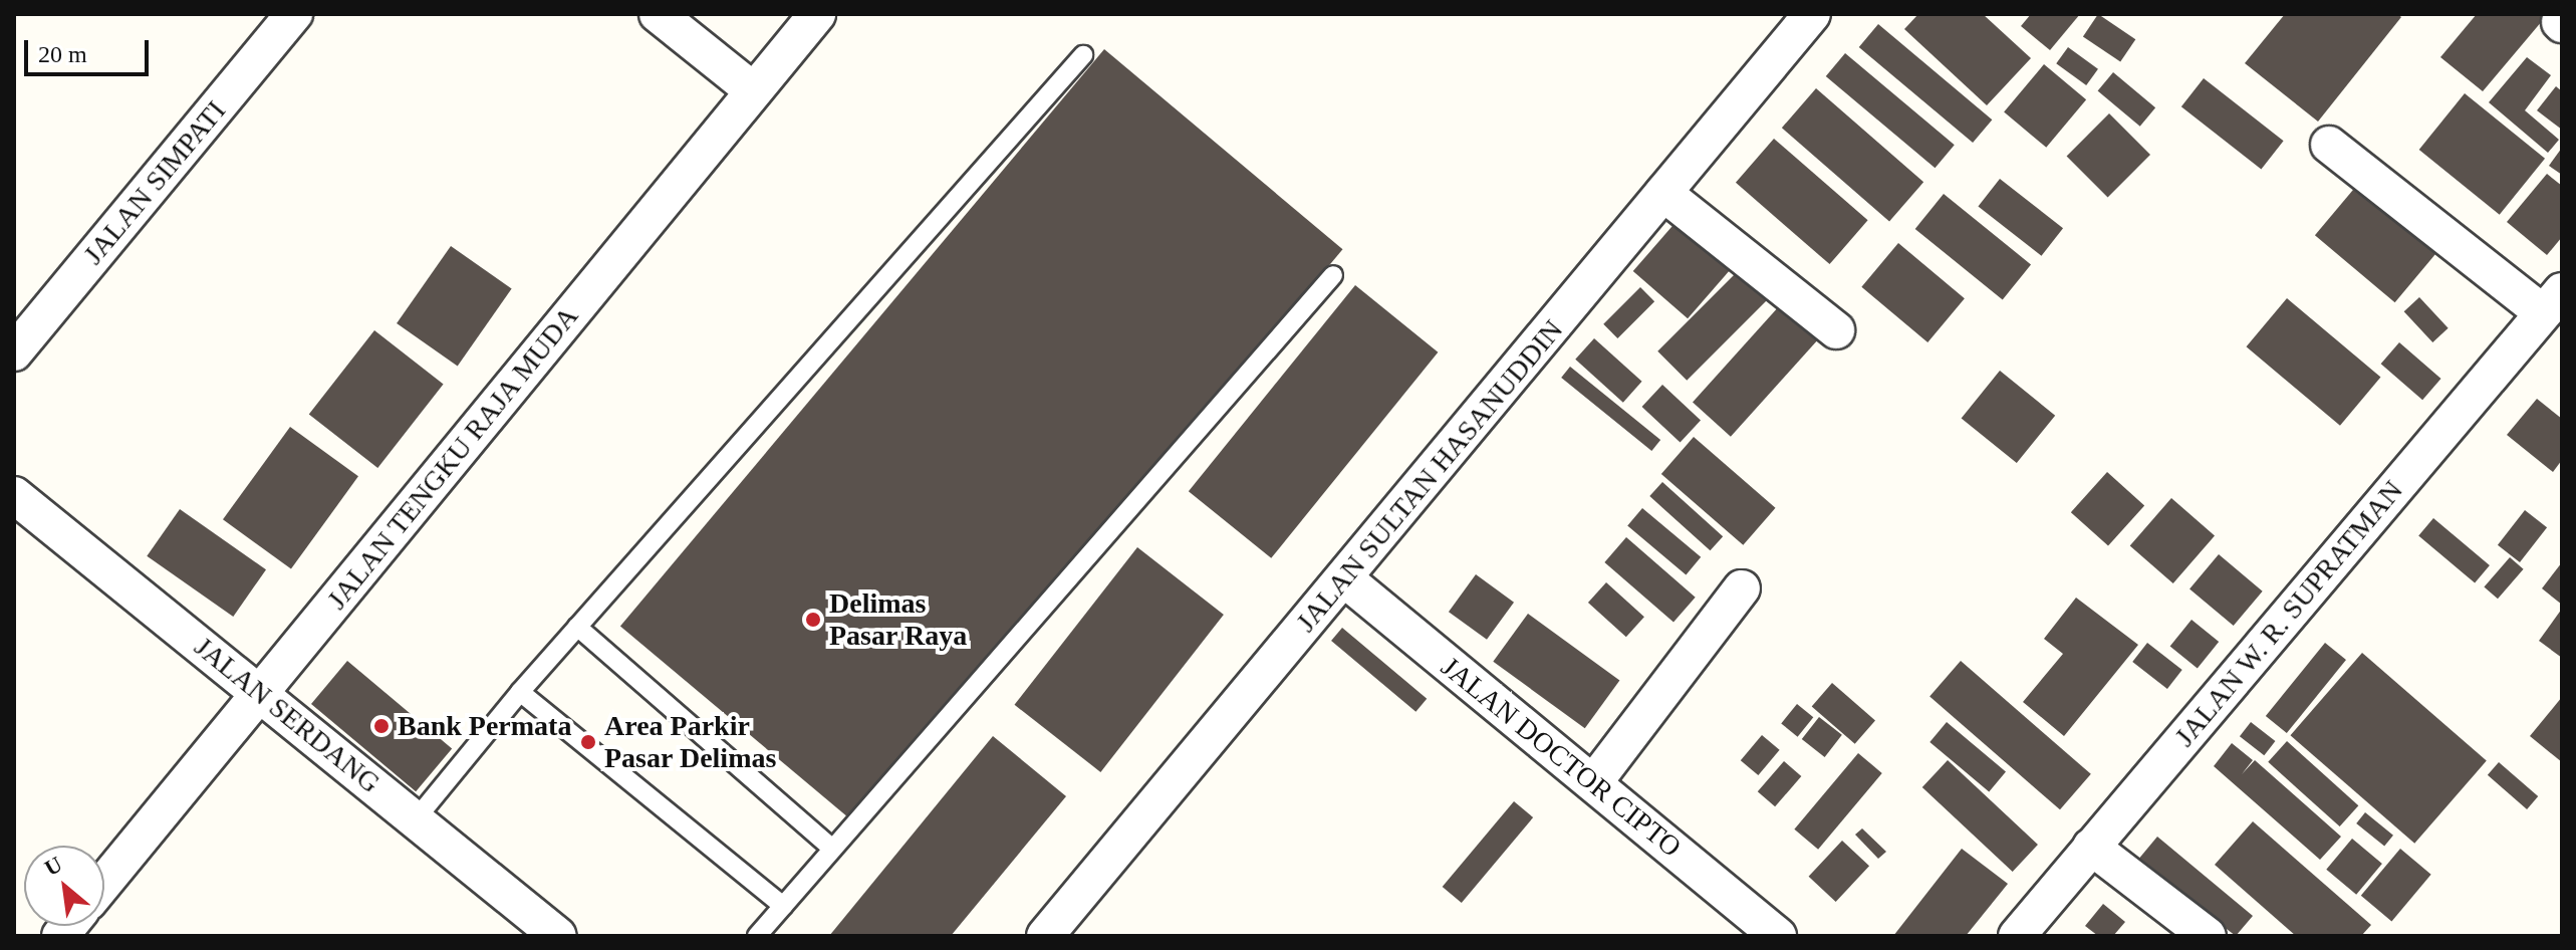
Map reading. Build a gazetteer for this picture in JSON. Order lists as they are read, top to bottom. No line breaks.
{"streets":{"street":["JALAN SIMPATI","JALAN TENGKU RAJA MUDA","JALAN SULTAN HASANUDDIN","JALAN W. R. SUPRATMAN","JALAN SERDANG","JALAN DOCTOR CIPTO"]},"crossings":[["JALAN TENGKU RAJA MUDA","JALAN SERDANG"],["JALAN SULTAN HASANUDDIN","JALAN DOCTOR CIPTO"]],"places":["Delimas Pasar Raya","Bank Permata","Area Parkir Pasar Delimas"],"scale_bar":"20 m","north":"top left"}
